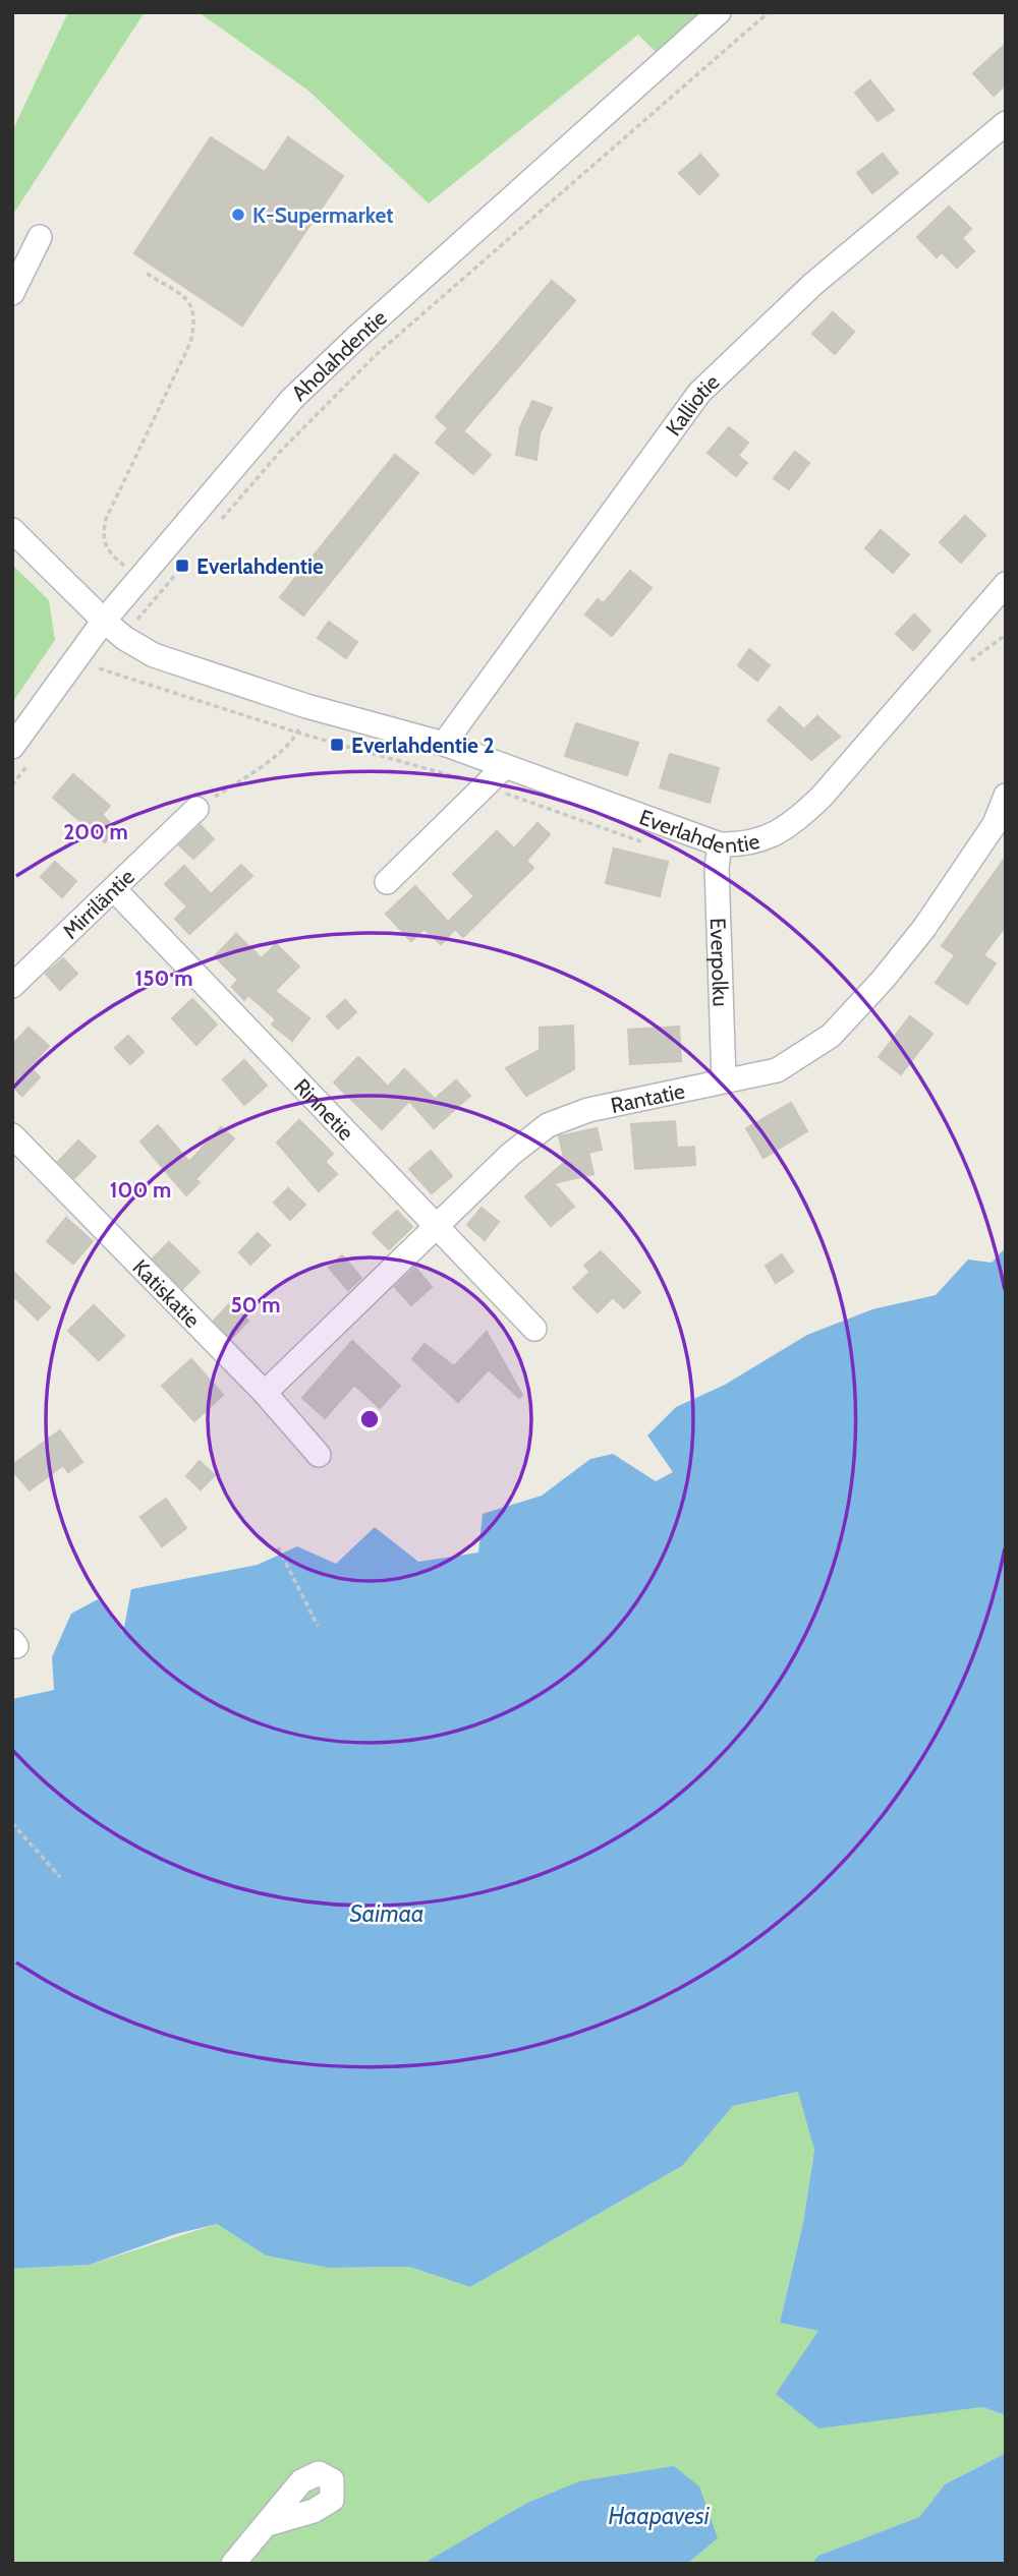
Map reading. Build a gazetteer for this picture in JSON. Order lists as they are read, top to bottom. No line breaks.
{"streets":{"street":["Aholahdentie","Kalliotie","Everlahdentie","Mirriläntie","Everpolku","Rantatie","Rinnetie","Katiskatie"]},"crossings":[["Aholahdentie","Everlahdentie"],["Kalliotie","Everlahdentie"],["Everlahdentie","Everpolku"],["Mirriläntie","Rinnetie"],["Everpolku","Rantatie"],["Rantatie","Rinnetie"],["Rantatie","Katiskatie"]],"water":["Saimaa","Haapavesi"],"places":{"other":["K-Supermarket"],"transit":["Everlahdentie","Everlahdentie 2"]},"rings":["200 m","150 m","100 m","50 m"]}
